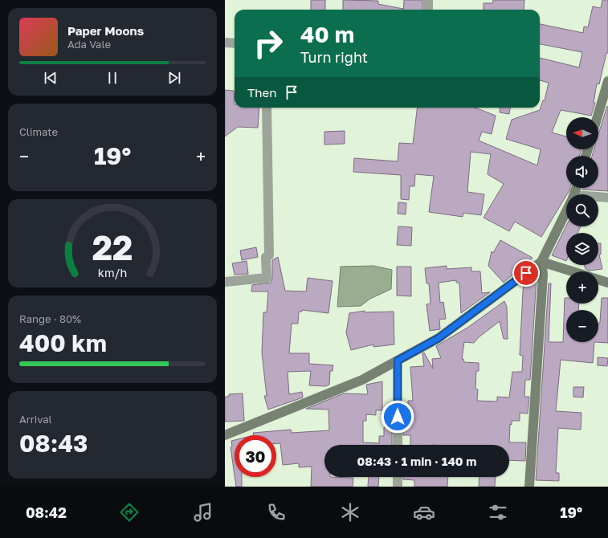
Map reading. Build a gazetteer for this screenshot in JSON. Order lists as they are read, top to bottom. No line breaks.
{"north":"left","page":{"turn":["40 m","Turn right"],"song":["Paper Moons","Ada Vale"],"then":"Then","tile":["Climate",["Range · 80%","400 km"],["Arrival","08:43"]],"map_buttons":["+","−"],"heat":["−","19°","+"],"limit":"30","trip":"08:43 · 1 min · 140 m","tabs":["08:42","19°"],"gauge":["22","km/h"]}}
